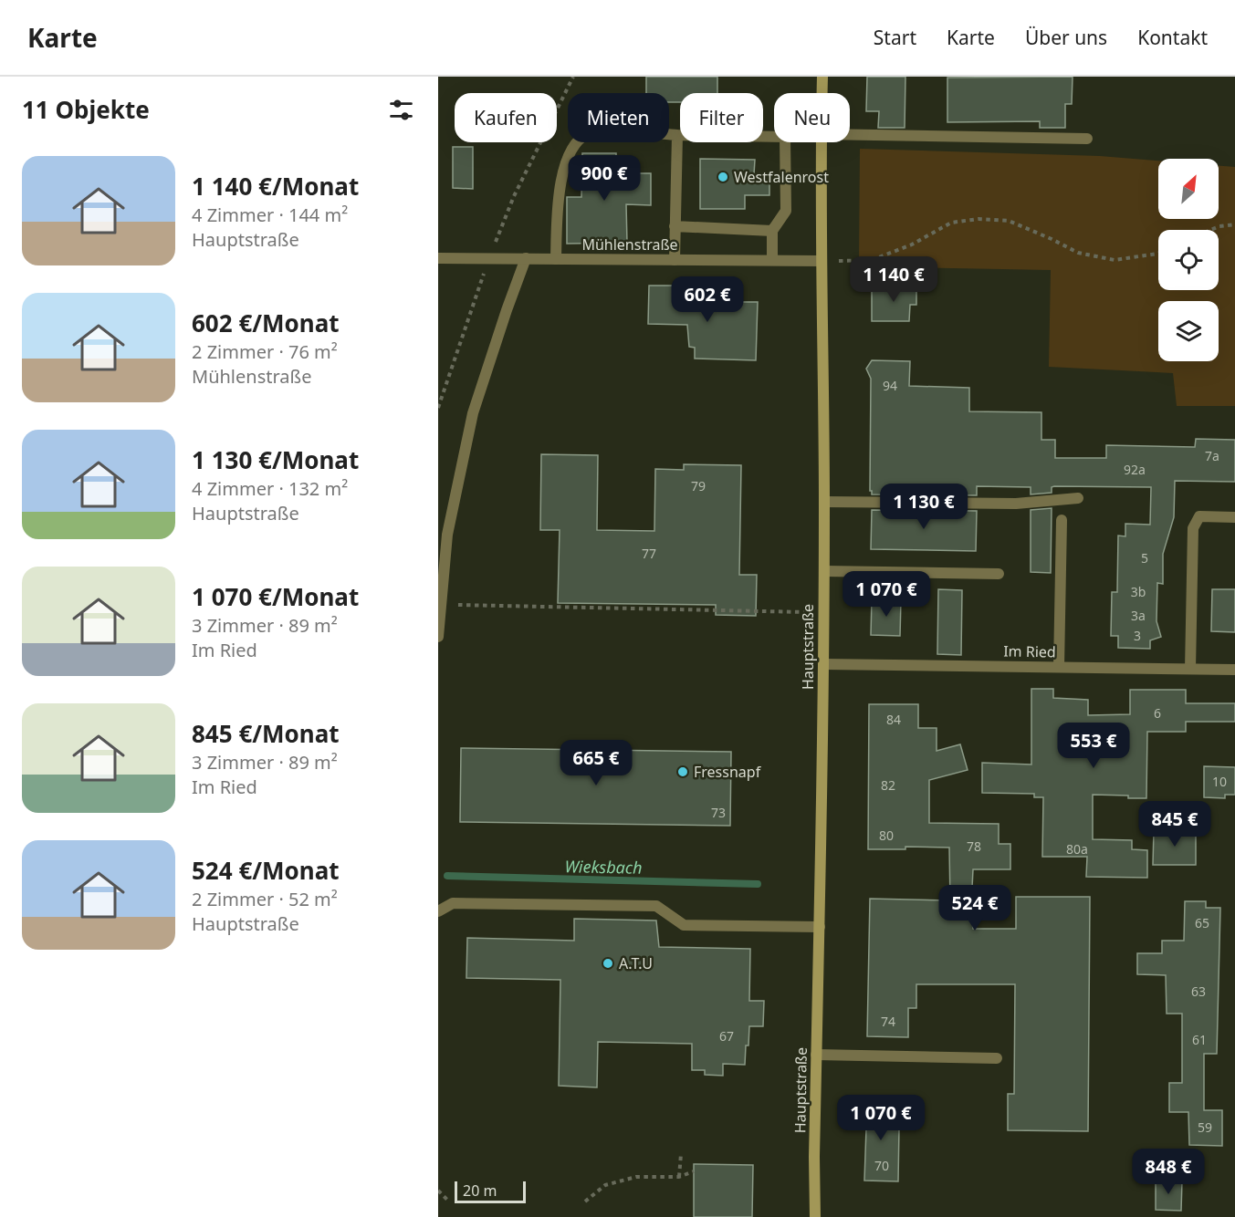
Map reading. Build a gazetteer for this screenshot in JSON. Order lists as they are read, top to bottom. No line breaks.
{"streets":{"street":["Mühlenstraße","Hauptstraße","Im Ried"]},"crossings":[["Mühlenstraße","Hauptstraße"],["Hauptstraße","Im Ried"]],"water":["Wieksbach"],"places":["Westfalenrost","Fressnapf","A.T.U"],"house_numbers":["94","7a","92a","79","77","5","3b","3a","3","6","84","10","82","73","80","78","80a","65","63","74","67","61","59","70"],"scale_bar":"20 m","north":"top right","page":{"header":"Karte","nav":["Start","Karte","Über uns","Kontakt"],"heading":"11 Objekte","chip":["Kaufen","Mieten","Filter","Neu"],"list":[{"name":"1 140 €/Monat","note":"4 Zimmer · 144 m² · Hauptstraße"},{"name":"602 €/Monat","note":"2 Zimmer · 76 m² · Mühlenstraße"},{"name":"1 130 €/Monat","note":"4 Zimmer · 132 m² · Hauptstraße"},{"name":"1 070 €/Monat","note":"3 Zimmer · 89 m² · Im Ried"},{"name":"845 €/Monat","note":"3 Zimmer · 89 m² · Im Ried"},{"name":"524 €/Monat","note":"2 Zimmer · 52 m² · Hauptstraße"}],"price":["900 €","1 140 €","602 €","1 130 €","1 070 €","553 €","665 €","845 €","524 €","1 070 €","848 €"],"scale":"20 m"}}
